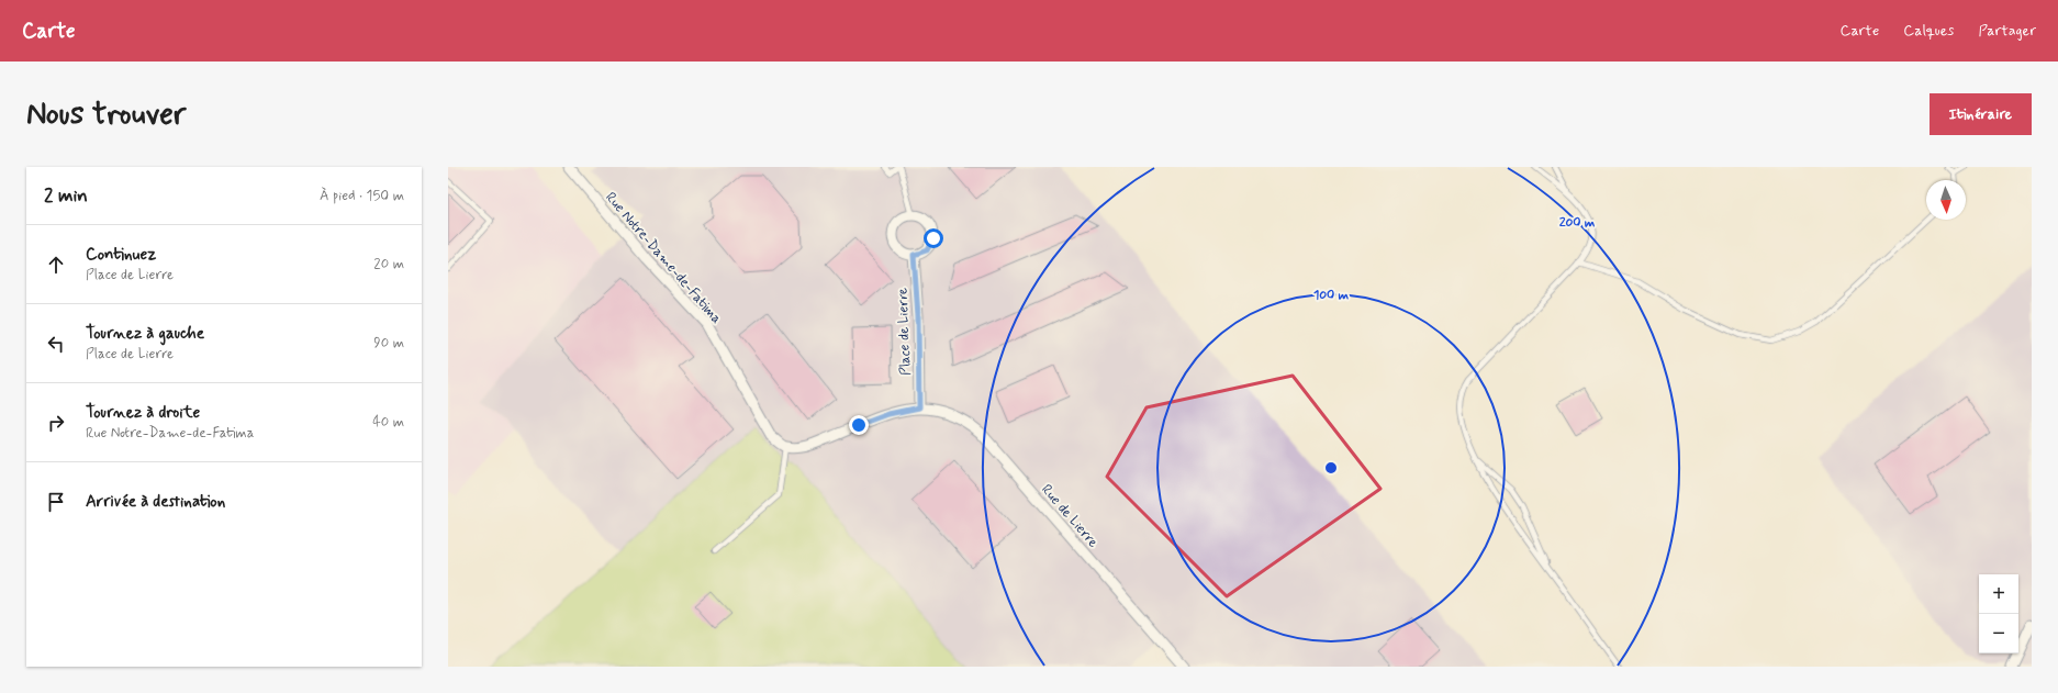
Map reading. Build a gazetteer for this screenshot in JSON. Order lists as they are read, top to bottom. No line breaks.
{"streets":{"street":["Rue Notre-Dame-de-Fatima","Place de Lierre","Rue de Lierre"]},"crossings":[["Place de Lierre","Rue de Lierre"]],"north":"bottom","page":{"header":"Carte","nav":["Carte","Calques","Partager"],"buttons":"Itinéraire","title":"Nous trouver","heading":["2 min","À pied · 150 m"],"list":[["Continuez","Place de Lierre","20 m"],["Tournez à gauche","Place de Lierre","90 m"],["Tournez à droite","Rue Notre-Dame-de-Fatima","40 m"],"Arrivée à destination"],"map_buttons":["+","−"]},"rings":["200 m","100 m"]}
